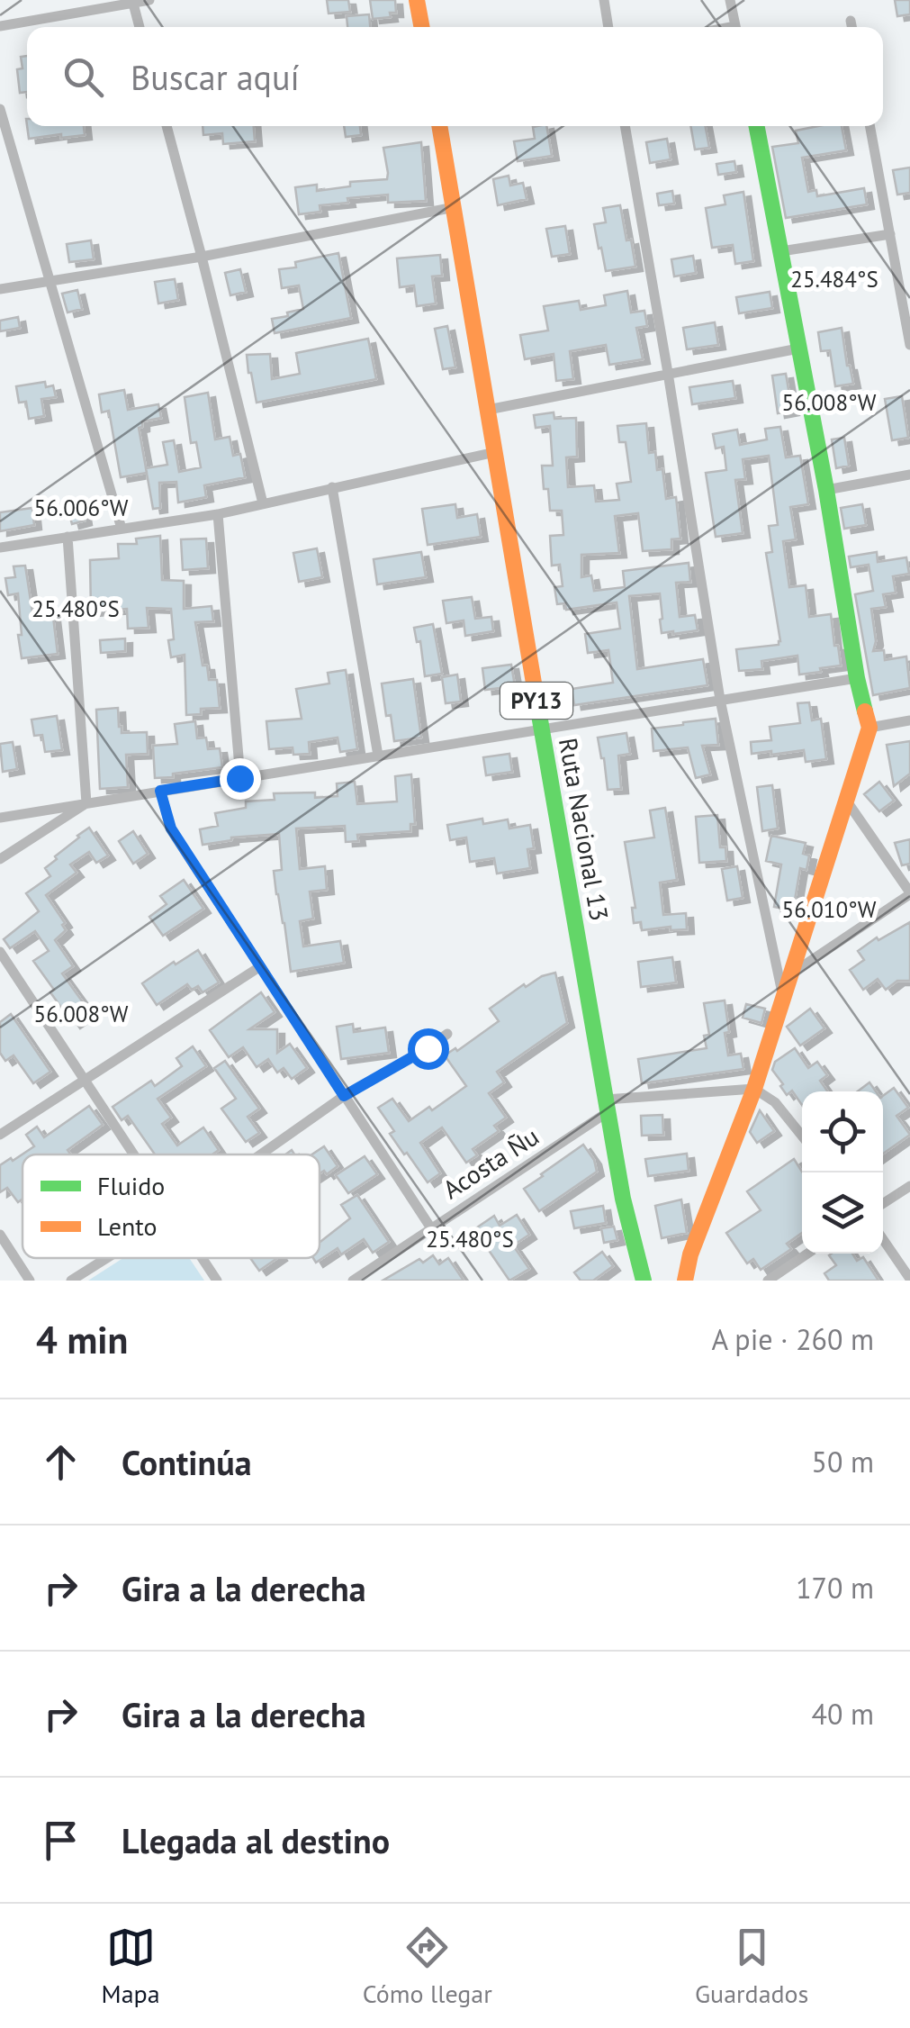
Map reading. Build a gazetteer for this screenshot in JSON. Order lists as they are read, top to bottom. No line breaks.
{"streets":{"main road":["PY13","Ruta Nacional 13"],"street":["Acosta Ñu"]},"crossings":[["Ruta Nacional 13","Acosta Ñu"]],"legend":["Fluido","Lento"],"page":{"search":"Buscar aquí","heading":["4 min","A pie · 260 m"],"list":[["Continúa","50 m"],["Gira a la derecha","170 m"],["Gira a la derecha","40 m"],"Llegada al destino"],"nav":["Mapa","Cómo llegar","Guardados"]},"coordinates":["25.484°S","56.008°W","56.006°W","25.480°S","56.010°W"]}
